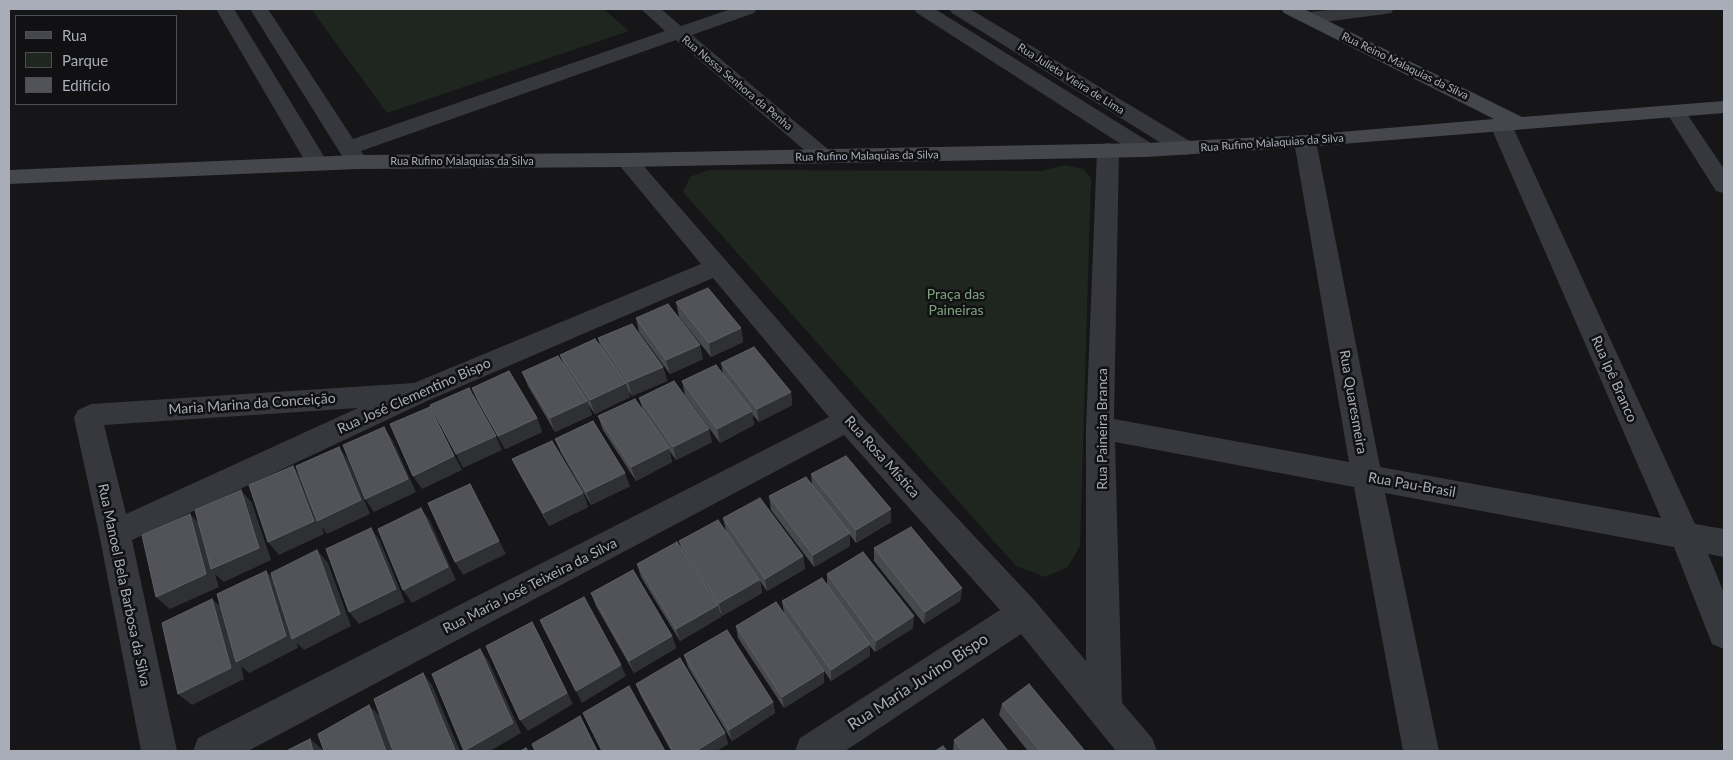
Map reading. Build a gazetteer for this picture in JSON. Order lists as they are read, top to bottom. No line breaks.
{"streets":{"street":["Rua Reino Malaquias da Silva","Rua Julieta Vieira de Lima","Rua Nossa Senhora da Penha","Rua Rufino Malaquias da Silva","Rua Ipê Branco","Rua José Clementino Bispo","Rua Quaresmeira","Maria Marina da Conceiçãо","Rua Paineira Branca","Rua Rosa Mística","Rua Pau-Brasil","Rua Manoel Bela Barbosa da Silva","Rua Maria José Teixeira da Silva","Rua Maria Juvino Bispo"]},"crossings":[["Rua Reino Malaquias da Silva","Rua Rufino Malaquias da Silva"],["Rua Reino Malaquias da Silva","Rua Ipê Branco"],["Rua Julieta Vieira de Lima","Rua Rufino Malaquias da Silva"],["Rua Nossa Senhora da Penha","Rua Rufino Malaquias da Silva"],["Rua Rufino Malaquias da Silva","Rua Ipê Branco"],["Rua Rufino Malaquias da Silva","Rua Quaresmeira"],["Rua Rufino Malaquias da Silva","Rua Paineira Branca"],["Rua Rufino Malaquias da Silva","Rua Rosa Mística"],["Rua Ipê Branco","Rua Pau-Brasil"],["Rua José Clementino Bispo","Maria Marina da Conceiçãо"],["Rua José Clementino Bispo","Rua Rosa Mística"],["Rua José Clementino Bispo","Rua Manoel Bela Barbosa da Silva"],["Rua Quaresmeira","Rua Pau-Brasil"],["Maria Marina da Conceiçãо","Rua Manoel Bela Barbosa da Silva"],["Rua Paineira Branca","Rua Rosa Mística"],["Rua Paineira Branca","Rua Pau-Brasil"],["Rua Rosa Mística","Rua Maria José Teixeira da Silva"],["Rua Rosa Mística","Rua Maria Juvino Bispo"]],"parks":["Praça das Paineiras"],"legend":["Rua","Parque","Edifício"]}
